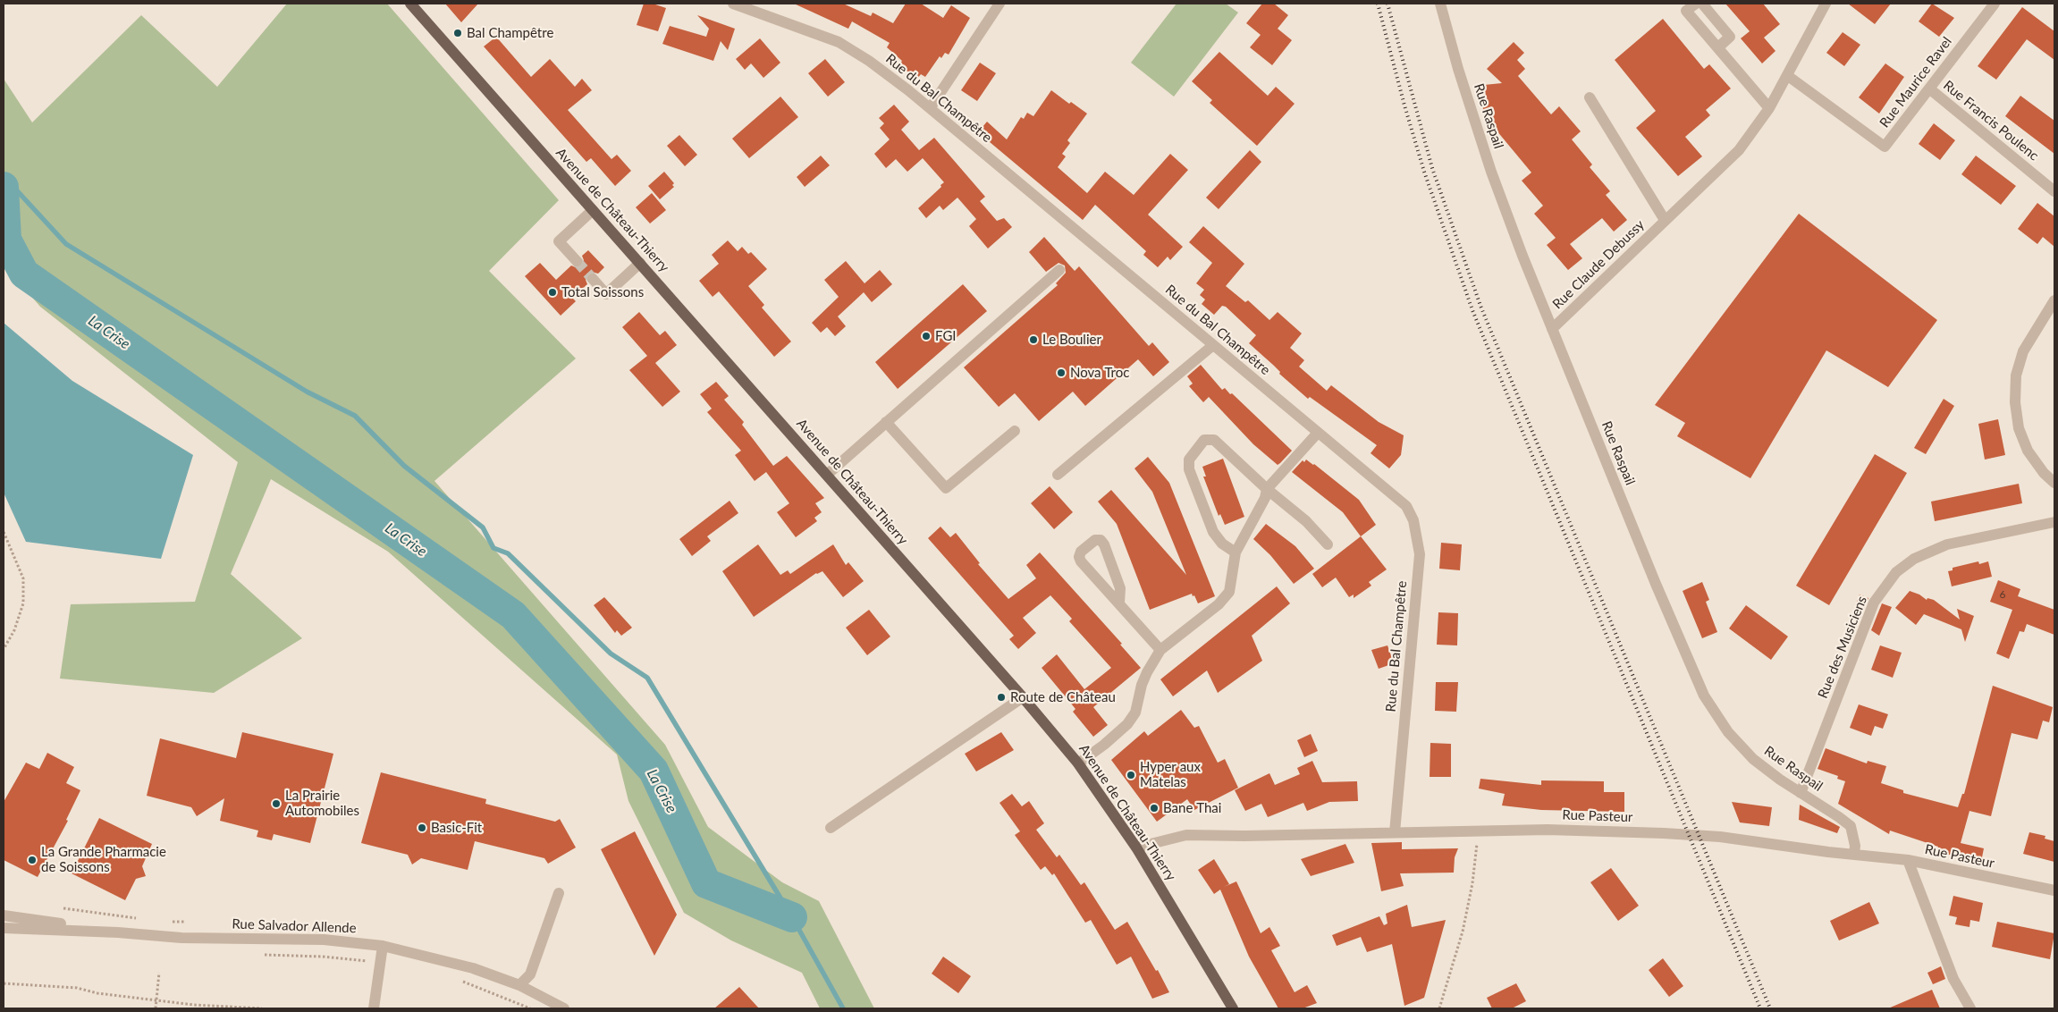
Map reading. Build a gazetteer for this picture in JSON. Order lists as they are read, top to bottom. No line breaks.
{"streets":{"main road":["Avenue de Château-Thierry"],"street":["Rue Maurice Ravel","Rue du Bal Champêtre","Rue Raspail","Rue Francis Poulenc","Rue Claude Debussy","Rue des Musiciens","Rue Pasteur","Rue Salvador Allende"]},"crossings":[["Rue Maurice Ravel","Rue Francis Poulenc"],["Rue Maurice Ravel","Rue Claude Debussy"],["Rue du Bal Champêtre","Rue Pasteur"],["Rue Raspail","Rue Claude Debussy"],["Rue Raspail","Rue des Musiciens"],["Rue Raspail","Rue Pasteur"],["Avenue de Château-Thierry","Rue Pasteur"]],"water":["La Crise"],"places":["Bal Champêtre","Total Soissons","FGI","Le Boulier","Nova Troc","Route de Château","Hyper aux Matelas","La Prairie Automobiles","Bane Thai","Basic-Fit","La Grande Pharmacie de Soissons"],"house_numbers":["6"]}
